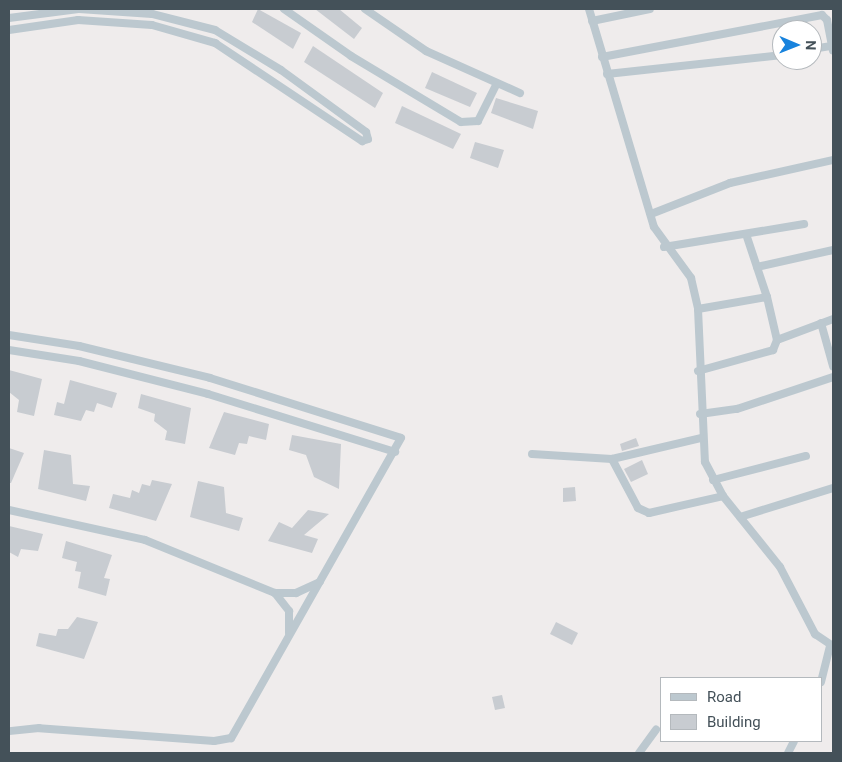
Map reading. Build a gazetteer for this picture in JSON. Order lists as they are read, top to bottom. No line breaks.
{"legend":["Road","Building"],"north":"right"}
